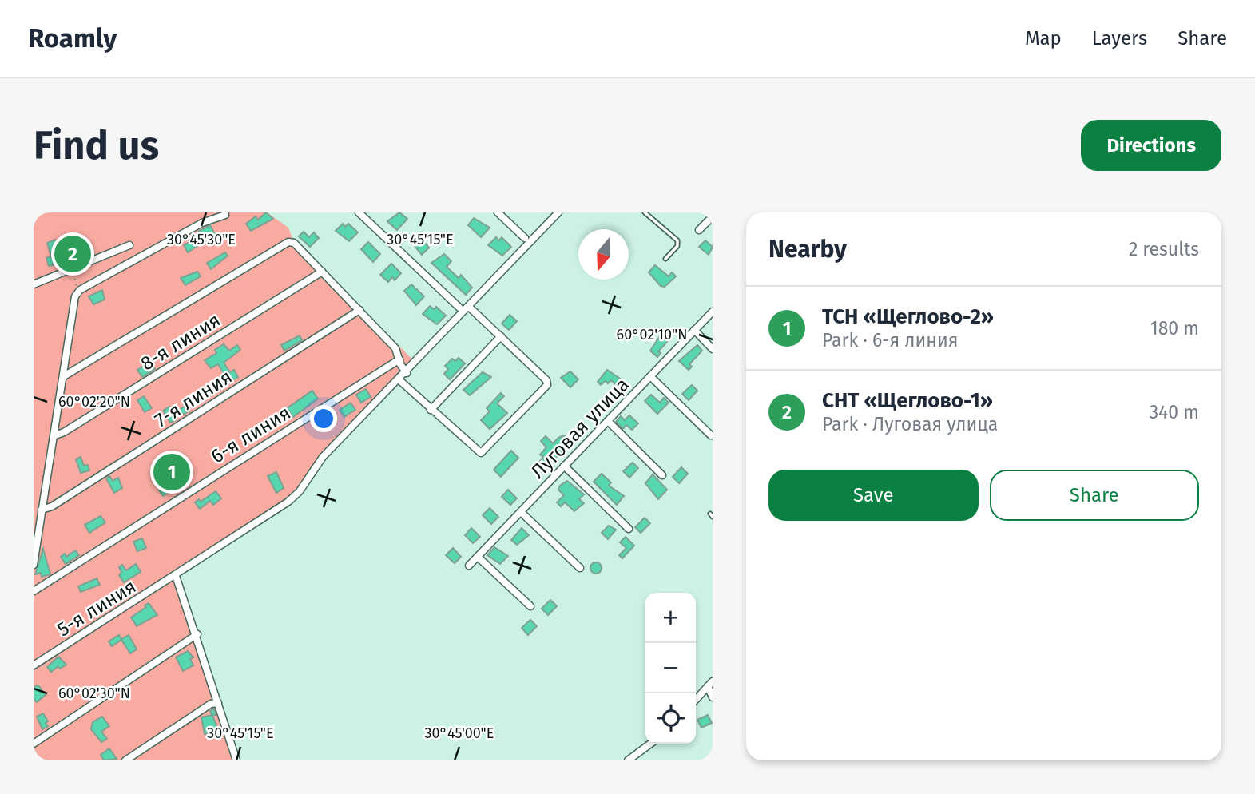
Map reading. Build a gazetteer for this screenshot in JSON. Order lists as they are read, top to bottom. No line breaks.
{"streets":{"street":["8-я линия","7-я линия","Луговая улица","6-я линия","5-я линия"]},"north":"bottom","page":{"header":"Roamly","nav":["Map","Layers","Share"],"buttons":["Directions",["Save","Share"]],"title":"Find us","heading":["Nearby","2 results"],"pins":["2","1"],"list":[{"mark":"1","name":"ТСН «Щеглово-2»","note":"Park · 6-я линия","value":"180 m"},{"mark":"2","name":"СНТ «Щеглово-1»","note":"Park · Луговая улица","value":"340 m"}],"map_buttons":["+","−"]},"coordinates":["30°45'30\"E","30°45'15\"E","60°02'10\"N","60°02'20\"N","60°02'30\"N","30°45'00\"E"]}
